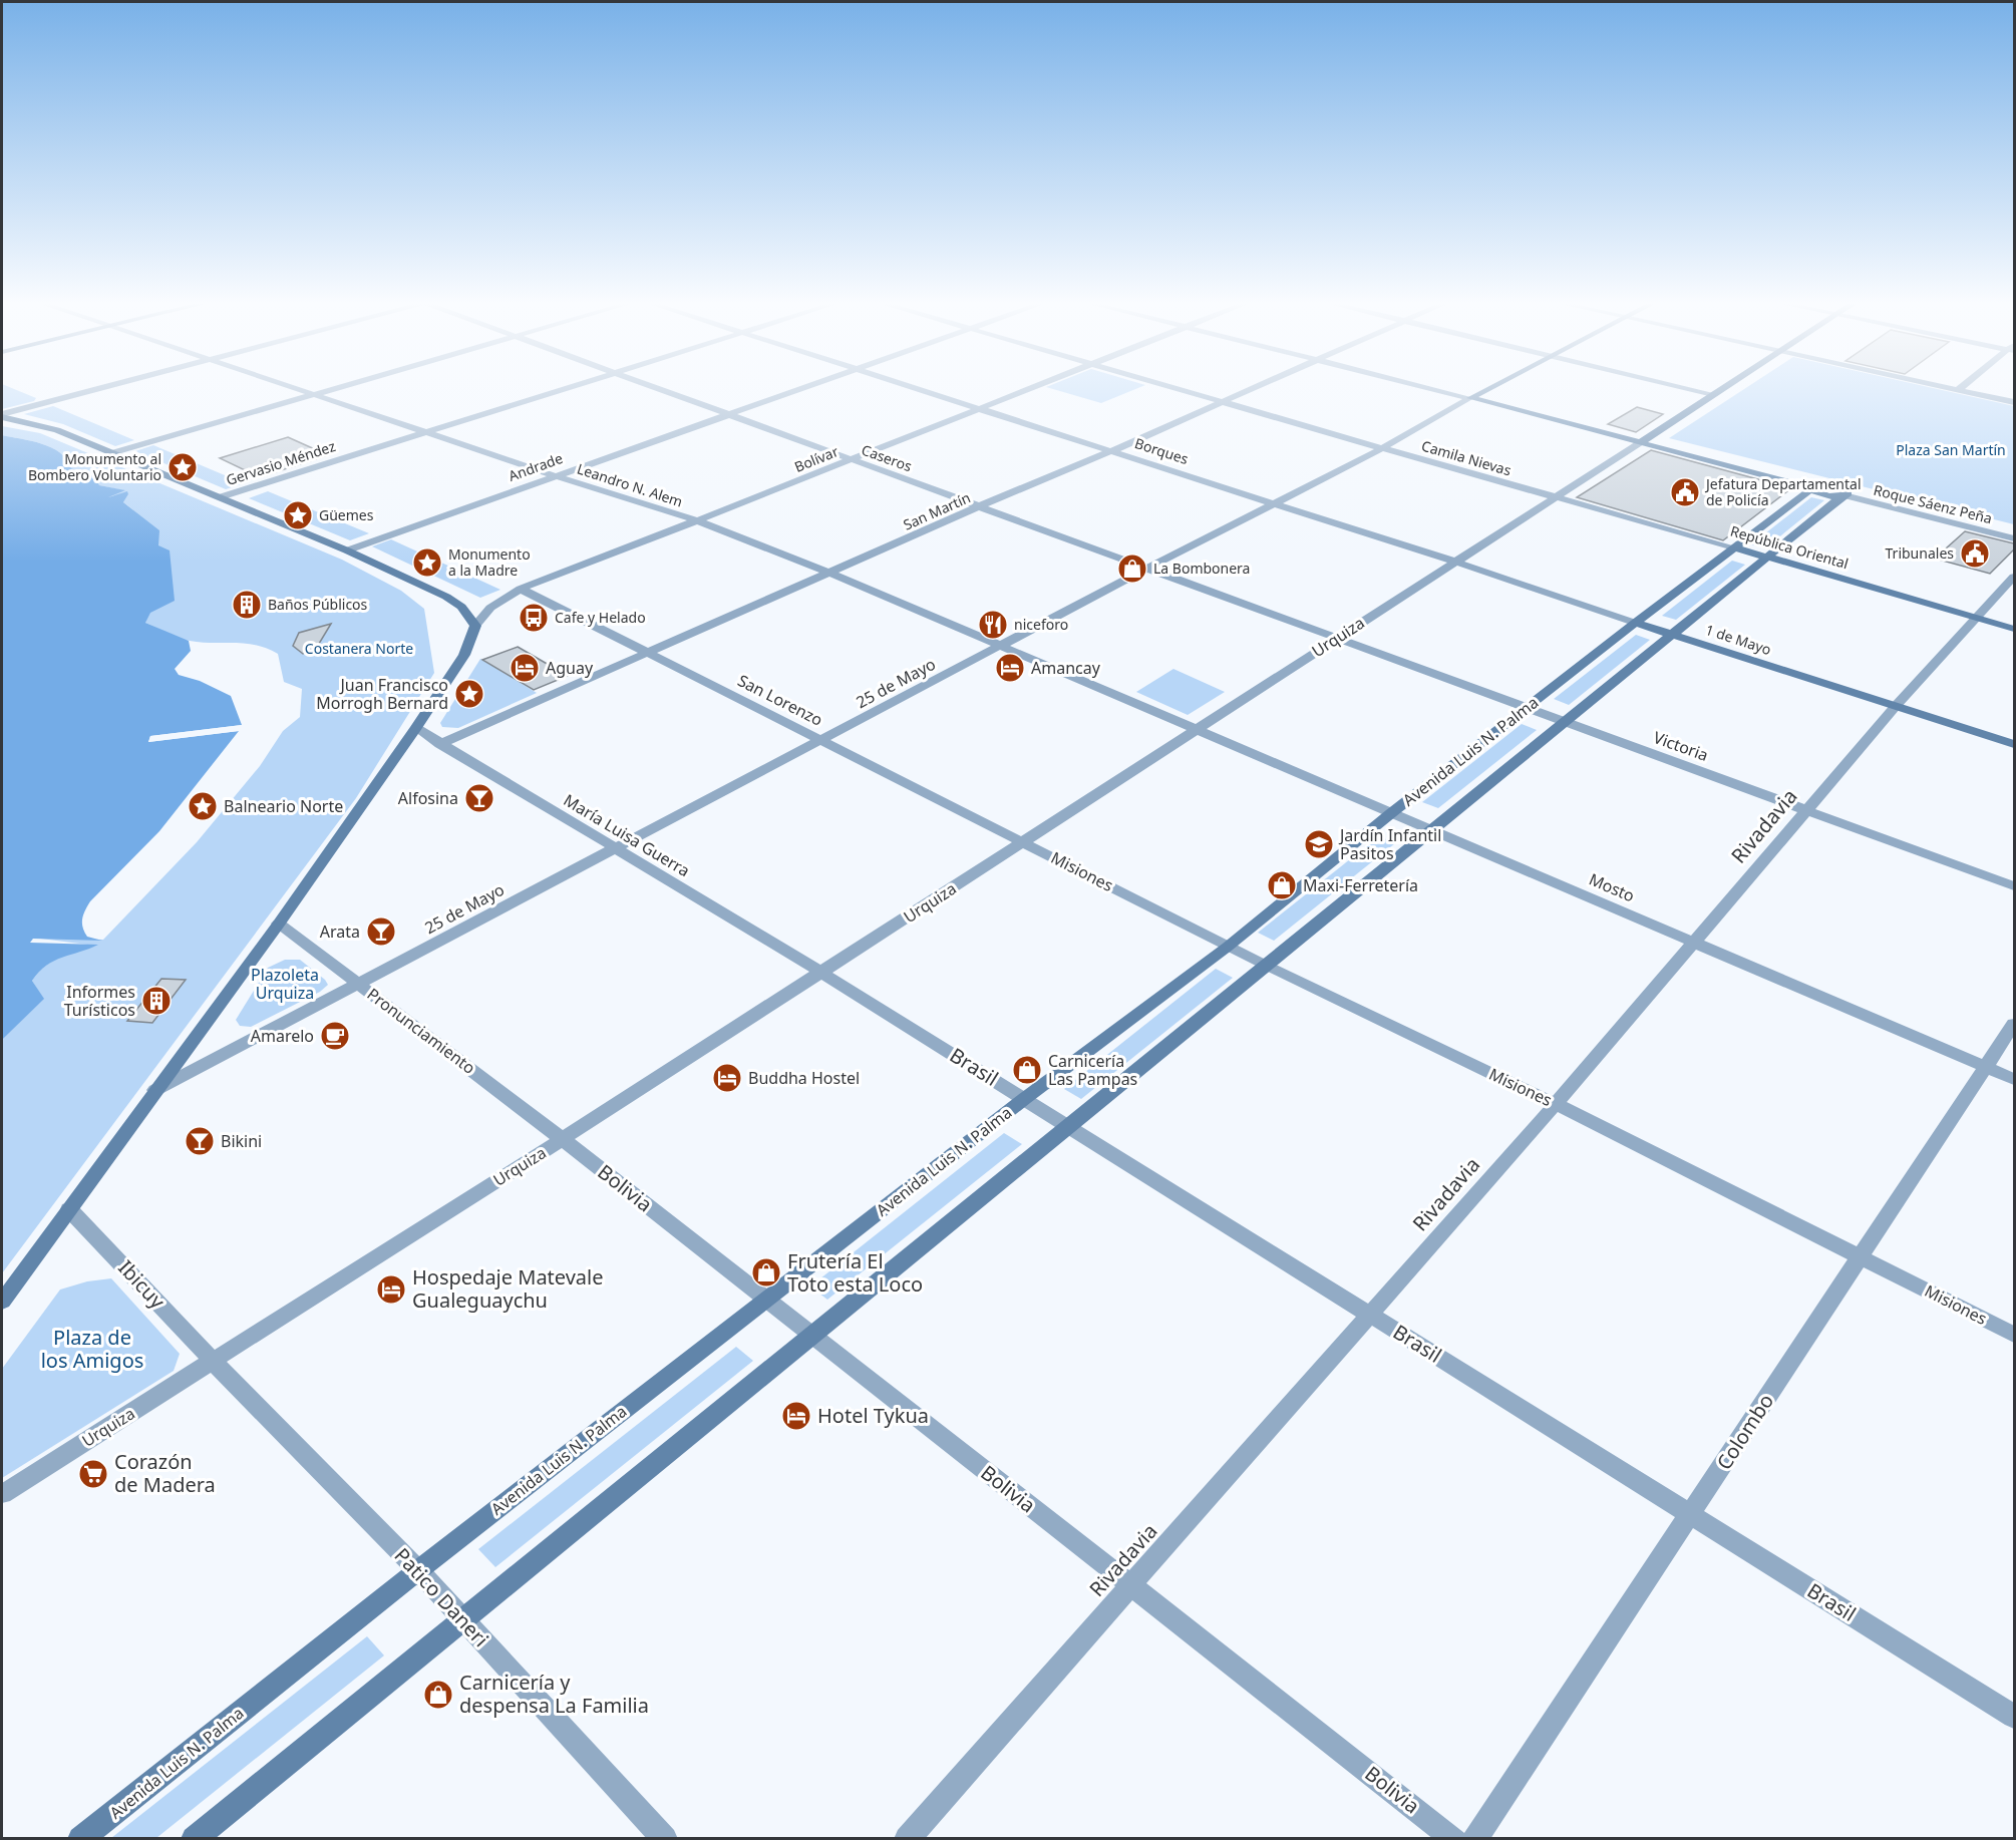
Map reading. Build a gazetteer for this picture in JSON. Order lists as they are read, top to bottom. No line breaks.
{"streets":{"main road":["República Oriental","Urquiza","1 de Mayo","25 de Mayo","Avenida Luis N. Palma"],"street":["Borques","Caseros","Camila Nievas","Bolívar","Gervasio Méndez","Andrade","Leandro N. Alem","Roque Sáenz Peña","San Martín","San Lorenzo","Victoria","Rivadavia","María Luisa Guerra","Misiones","Mosto","Pronunciamiento","Brasil","Bolivia","Ibicuy","Colombo","Patico Daneri"]},"crossings":[["Borques","Bolívar"],["Borques","San Martín"],["Borques","Urquiza"],["Borques","1 de Mayo"],["Borques","25 de Mayo"],["Caseros","Bolívar"],["Caseros","Andrade"],["Caseros","San Martín"],["Caseros","Urquiza"],["Caseros","25 de Mayo"],["Caseros","Victoria"],["Camila Nievas","San Martín"],["Camila Nievas","República Oriental"],["Camila Nievas","Urquiza"],["Camila Nievas","25 de Mayo"],["Bolívar","Leandro N. Alem"],["Bolívar","San Lorenzo"],["Gervasio Méndez","Leandro N. Alem"],["Andrade","Leandro N. Alem"],["Leandro N. Alem","San Martín"],["Leandro N. Alem","Urquiza"],["Leandro N. Alem","25 de Mayo"],["Leandro N. Alem","Mosto"],["Roque Sáenz Peña","Avenida Luis N. Palma"],["San Martín","San Lorenzo"],["San Martín","María Luisa Guerra"],["República Oriental","Urquiza"],["República Oriental","Avenida Luis N. Palma"],["República Oriental","Rivadavia"],["Urquiza","1 de Mayo"],["Urquiza","San Lorenzo"],["Urquiza","Victoria"],["Urquiza","María Luisa Guerra"],["Urquiza","Misiones"],["Urquiza","Mosto"],["Urquiza","Pronunciamiento"],["Urquiza","Brasil"],["Urquiza","Bolivia"],["Urquiza","Ibicuy"],["Urquiza","Patico Daneri"],["1 de Mayo","Avenida Luis N. Palma"],["1 de Mayo","Rivadavia"],["25 de Mayo","San Lorenzo"],["25 de Mayo","María Luisa Guerra"],["25 de Mayo","Pronunciamiento"],["San Lorenzo","Misiones"],["Victoria","Avenida Luis N. Palma"],["Victoria","Rivadavia"],["Avenida Luis N. Palma","Misiones"],["Avenida Luis N. Palma","Mosto"],["Avenida Luis N. Palma","Brasil"],["Avenida Luis N. Palma","Bolivia"],["Avenida Luis N. Palma","Patico Daneri"],["Rivadavia","Misiones"],["Rivadavia","Mosto"],["Rivadavia","Brasil"],["Rivadavia","Bolivia"],["María Luisa Guerra","Brasil"],["Misiones","Colombo"],["Mosto","Colombo"],["Pronunciamiento","Bolivia"],["Brasil","Colombo"],["Ibicuy","Patico Daneri"]],"parks":["Plaza San Martín","Costanera Norte","Plazoleta Urquiza","Plaza de los Amigos"],"places":{"place":["Monumento al Bombero Voluntario","Güemes","Monumento a la Madre","Juan Francisco Morrogh Bernard","Balneario Norte"],"public building":["Jefatura Departamental de Policía","Tribunales"],"shop":["La Bombonera","Maxi-Ferretería","Carnicería Las Pampas","Frutería El Toto esta Loco","Carnicería y despensa La Familia"],"building":["Baños Públicos","Informes Turísticos"],"bus stop":["Cafe y Helado"],"restaurant":["niceforo"],"hotel":["Aguay","Amancay","Buddha Hostel","Hospedaje Matevale Gualeguaychu","Hotel Tykua"],"bar":["Alfosina","Arata","Bikini"],"school or university":["Jardín Infantil Pasitos"],"cafe":["Amarelo"],"supermarket":["Corazón de Madera"]}}
